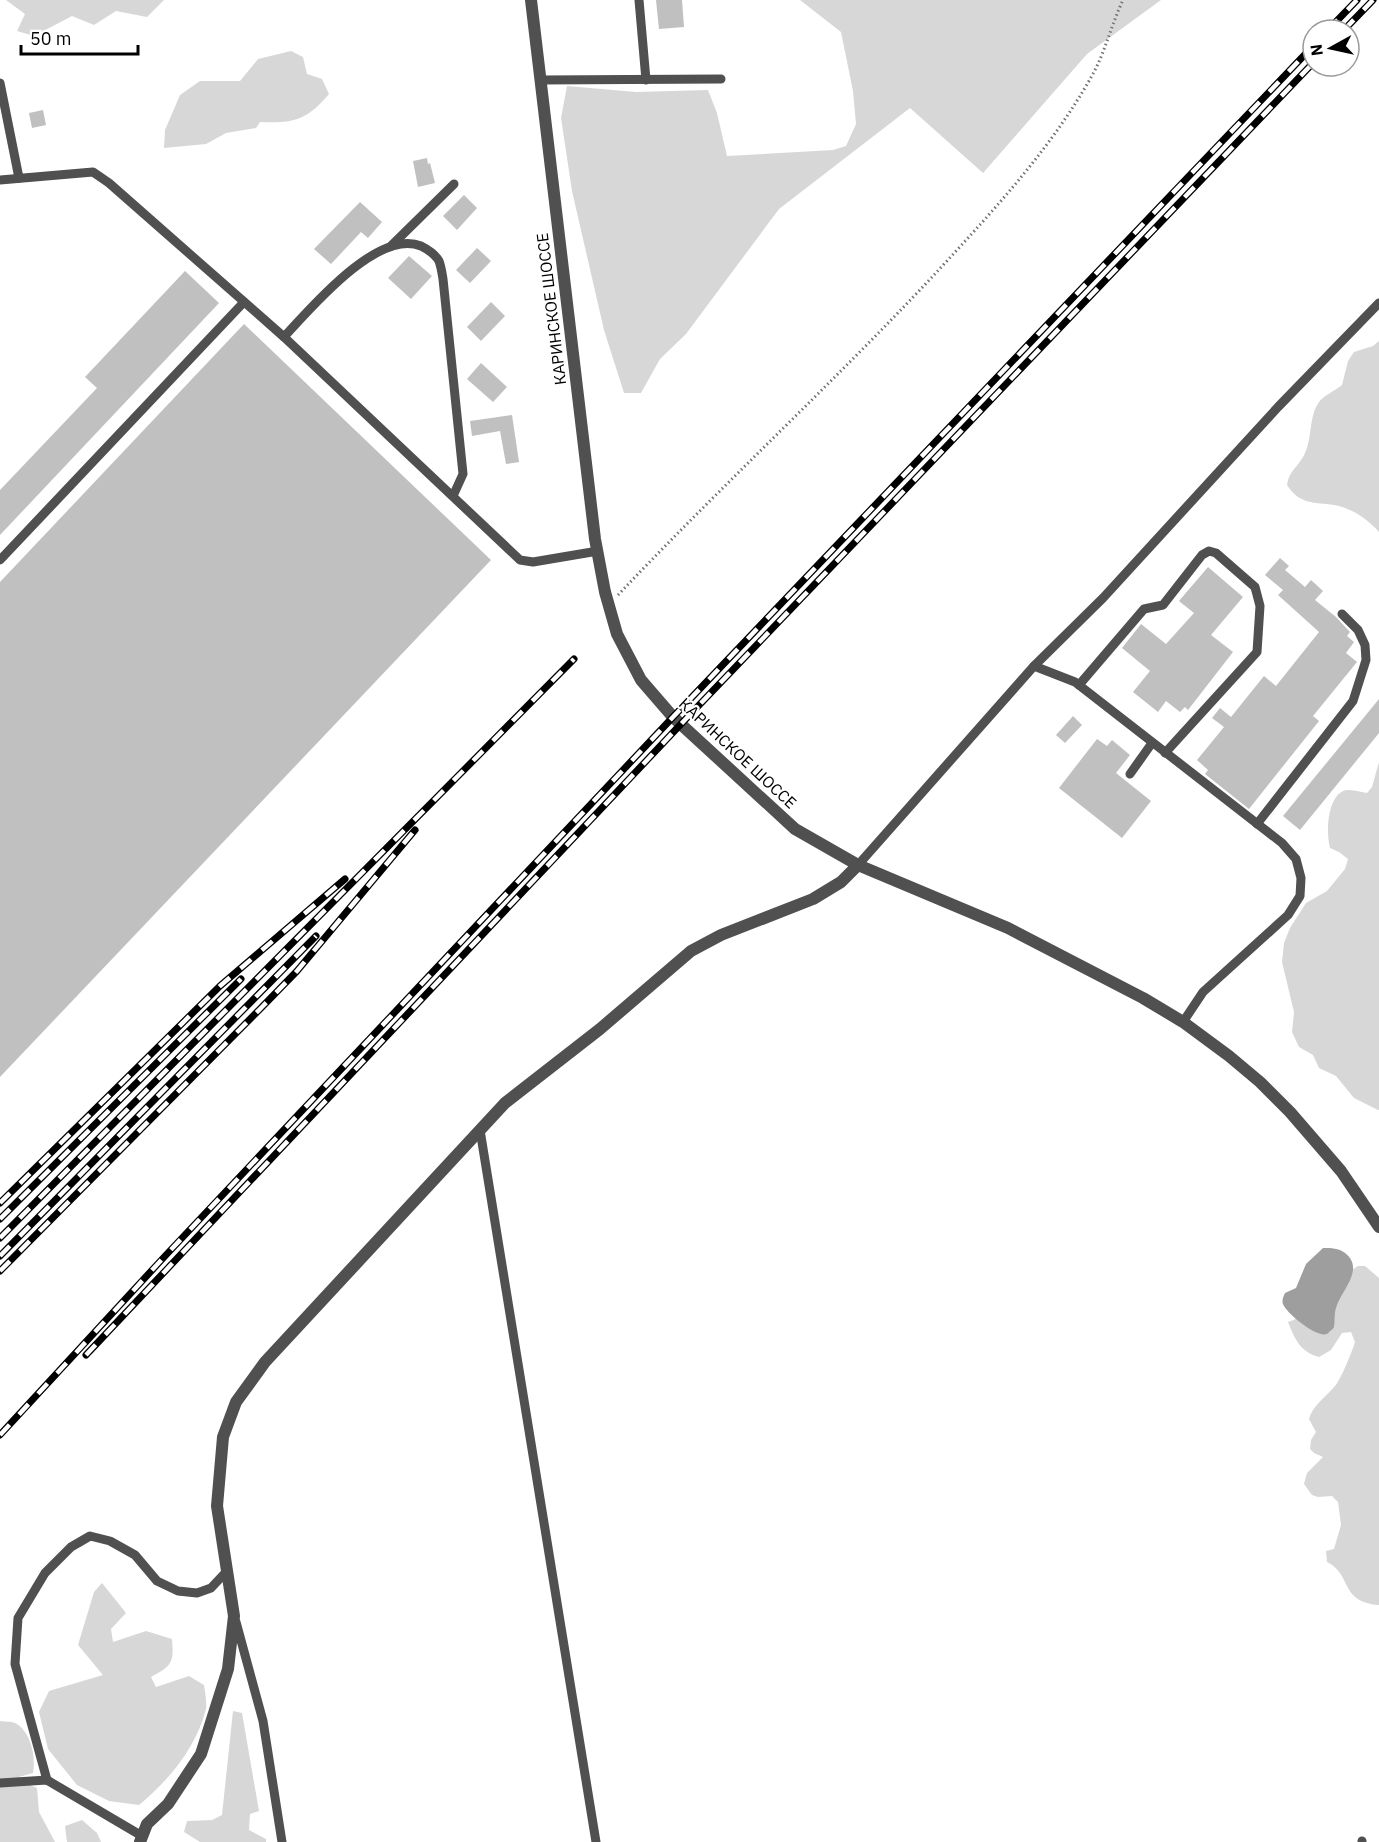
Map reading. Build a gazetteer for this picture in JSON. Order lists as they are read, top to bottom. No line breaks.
{"streets":{"street":["КАРИНСКОЕ ШОССЕ"]},"scale_bar":"50 m","north":"left"}
